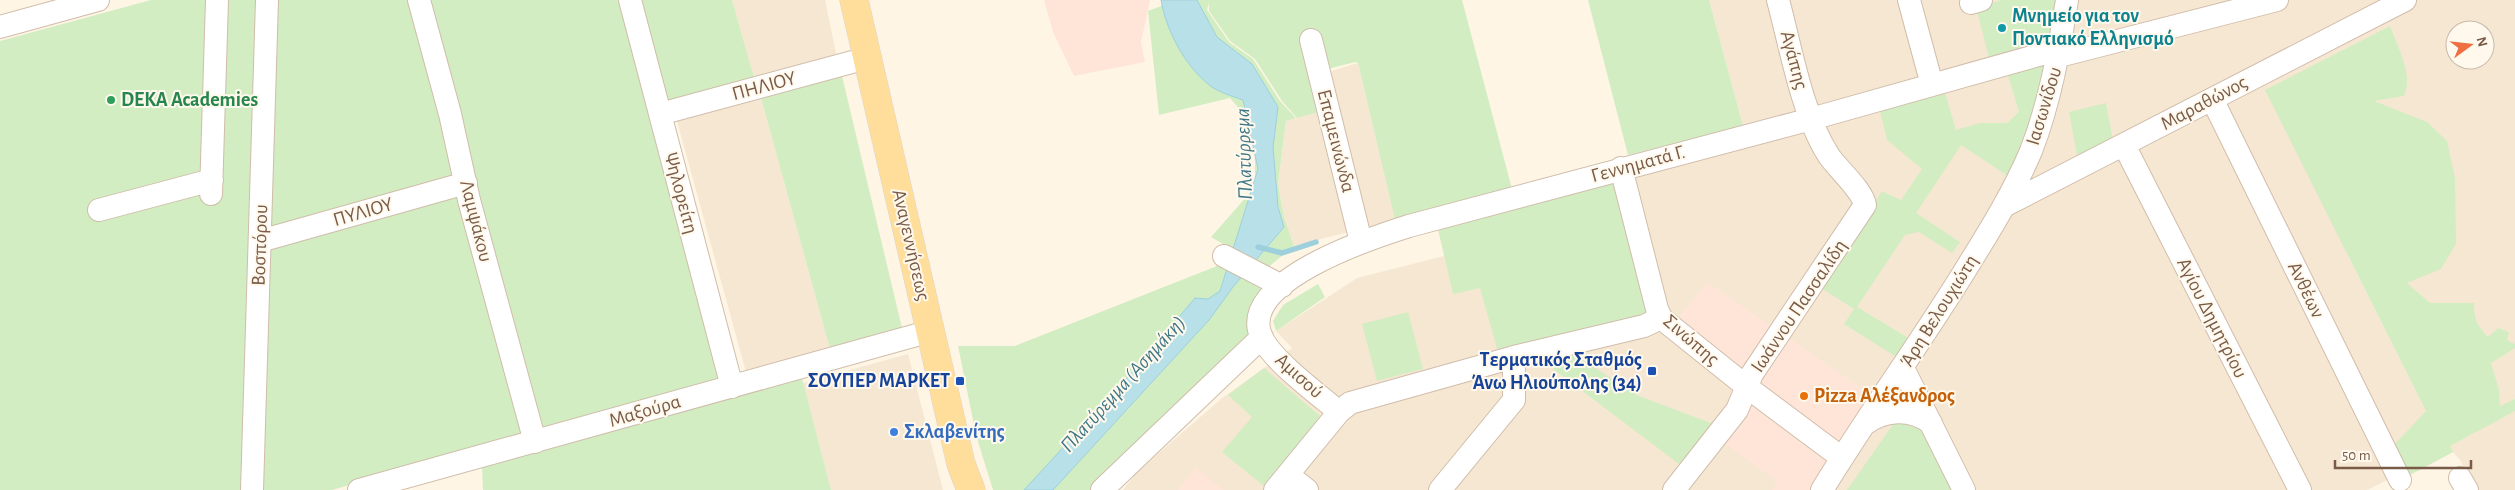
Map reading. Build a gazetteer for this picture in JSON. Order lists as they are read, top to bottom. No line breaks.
{"streets":{"main road":["Αναγεννήσεως"],"street":["Αγάπης","ΠΗΛΙΟΥ","Μαραθώνος","Ιασωνίδου","Επαμεινώνδα","Γεννηματά Γ.","Ψηλορείτη","ΠΥΛΙΟΥ","Λαμψάκου","Βοσπόρου","Ανθέων","Ιωάννου Πασσαλίδη","Άρη Βελουχιώτη","Αγίου Δημητρίου","Σινώπης","Αμισού","Μαξούρα"]},"crossings":[["Αγάπης","Γεννηματά Γ."],["Αγάπης","Ιωάννου Πασσαλίδη"],["ΠΗΛΙΟΥ","Ψηλορείτη"],["ΠΗΛΙΟΥ","Αναγεννήσεως"],["Μαραθώνος","Ιασωνίδου"],["Μαραθώνος","Ανθέων"],["Μαραθώνος","Άρη Βελουχιώτη"],["Μαραθώνος","Αγίου Δημητρίου"],["Ιασωνίδου","Γεννηματά Γ."],["Ιασωνίδου","Άρη Βελουχιώτη"],["Επαμεινώνδα","Γεννηματά Γ."],["Γεννηματά Γ.","Ιωάννου Πασσαλίδη"],["Γεννηματά Γ.","Σινώπης"],["Γεννηματά Γ.","Αμισού"],["Ψηλορείτη","Μαξούρα"],["ΠΥΛΙΟΥ","Λαμψάκου"],["ΠΥΛΙΟΥ","Βοσπόρου"],["Λαμψάκου","Μαξούρα"],["Αναγεννήσεως","Μαξούρα"],["Ιωάννου Πασσαλίδη","Σινώπης"],["Άρη Βελουχιώτη","Σινώπης"]],"water":["Πλατύρρεμα","Πλατύρεμμα (Ασημάκη)"],"places":{"other":["Μνημείο για τον Ποντιακό Ελληνισμό","DEKA Academies","Pizza Αλέξανδρος","Σκλαβενίτης"],"transit":["Τερματικός Σταθμός Άνω Ηλιούπολης (34)","ΣΟΥΠΕΡ ΜΑΡΚΕΤ"]},"scale_bar":"50 m","north":"right"}
